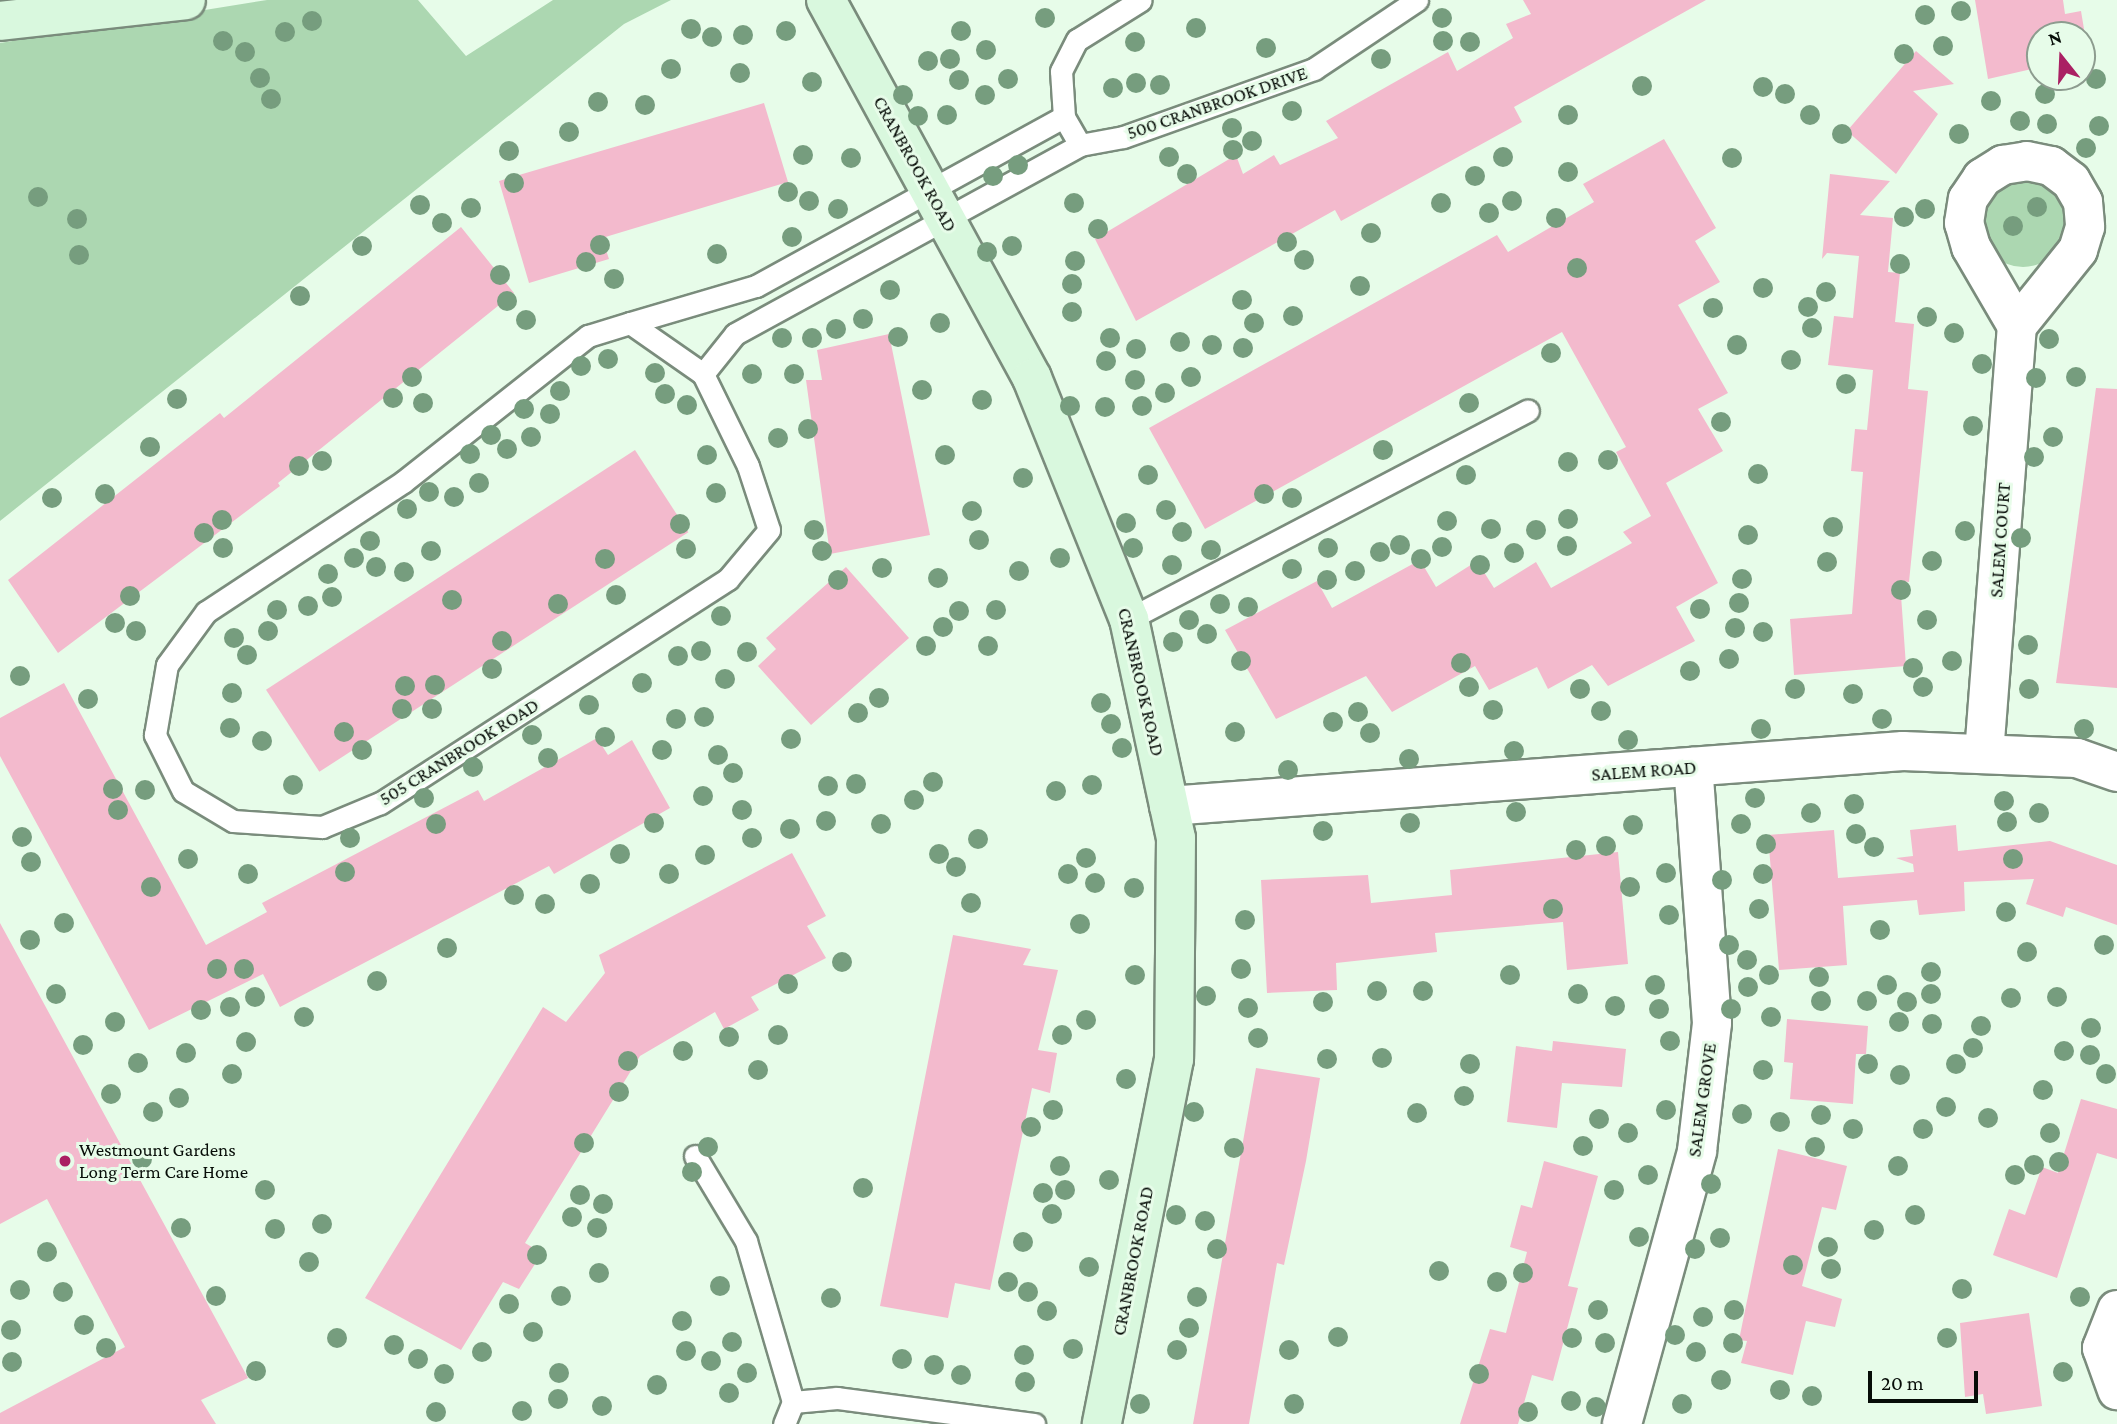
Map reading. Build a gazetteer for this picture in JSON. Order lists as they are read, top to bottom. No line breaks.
{"streets":{"street":["CRANBROOK ROAD","SALEM COURT","SALEM ROAD","SALEM GROVE"],"lane":["500 CRANBROOK DRIVE","505 CRANBROOK ROAD"]},"crossings":[["500 CRANBROOK DRIVE","CRANBROOK ROAD"],["500 CRANBROOK DRIVE","505 CRANBROOK ROAD"],["CRANBROOK ROAD","505 CRANBROOK ROAD"],["CRANBROOK ROAD","SALEM ROAD"],["SALEM COURT","SALEM ROAD"],["SALEM ROAD","SALEM GROVE"]],"places":["Westmount Gardens Long Term Care Home"],"scale_bar":"20 m","north":"top"}
